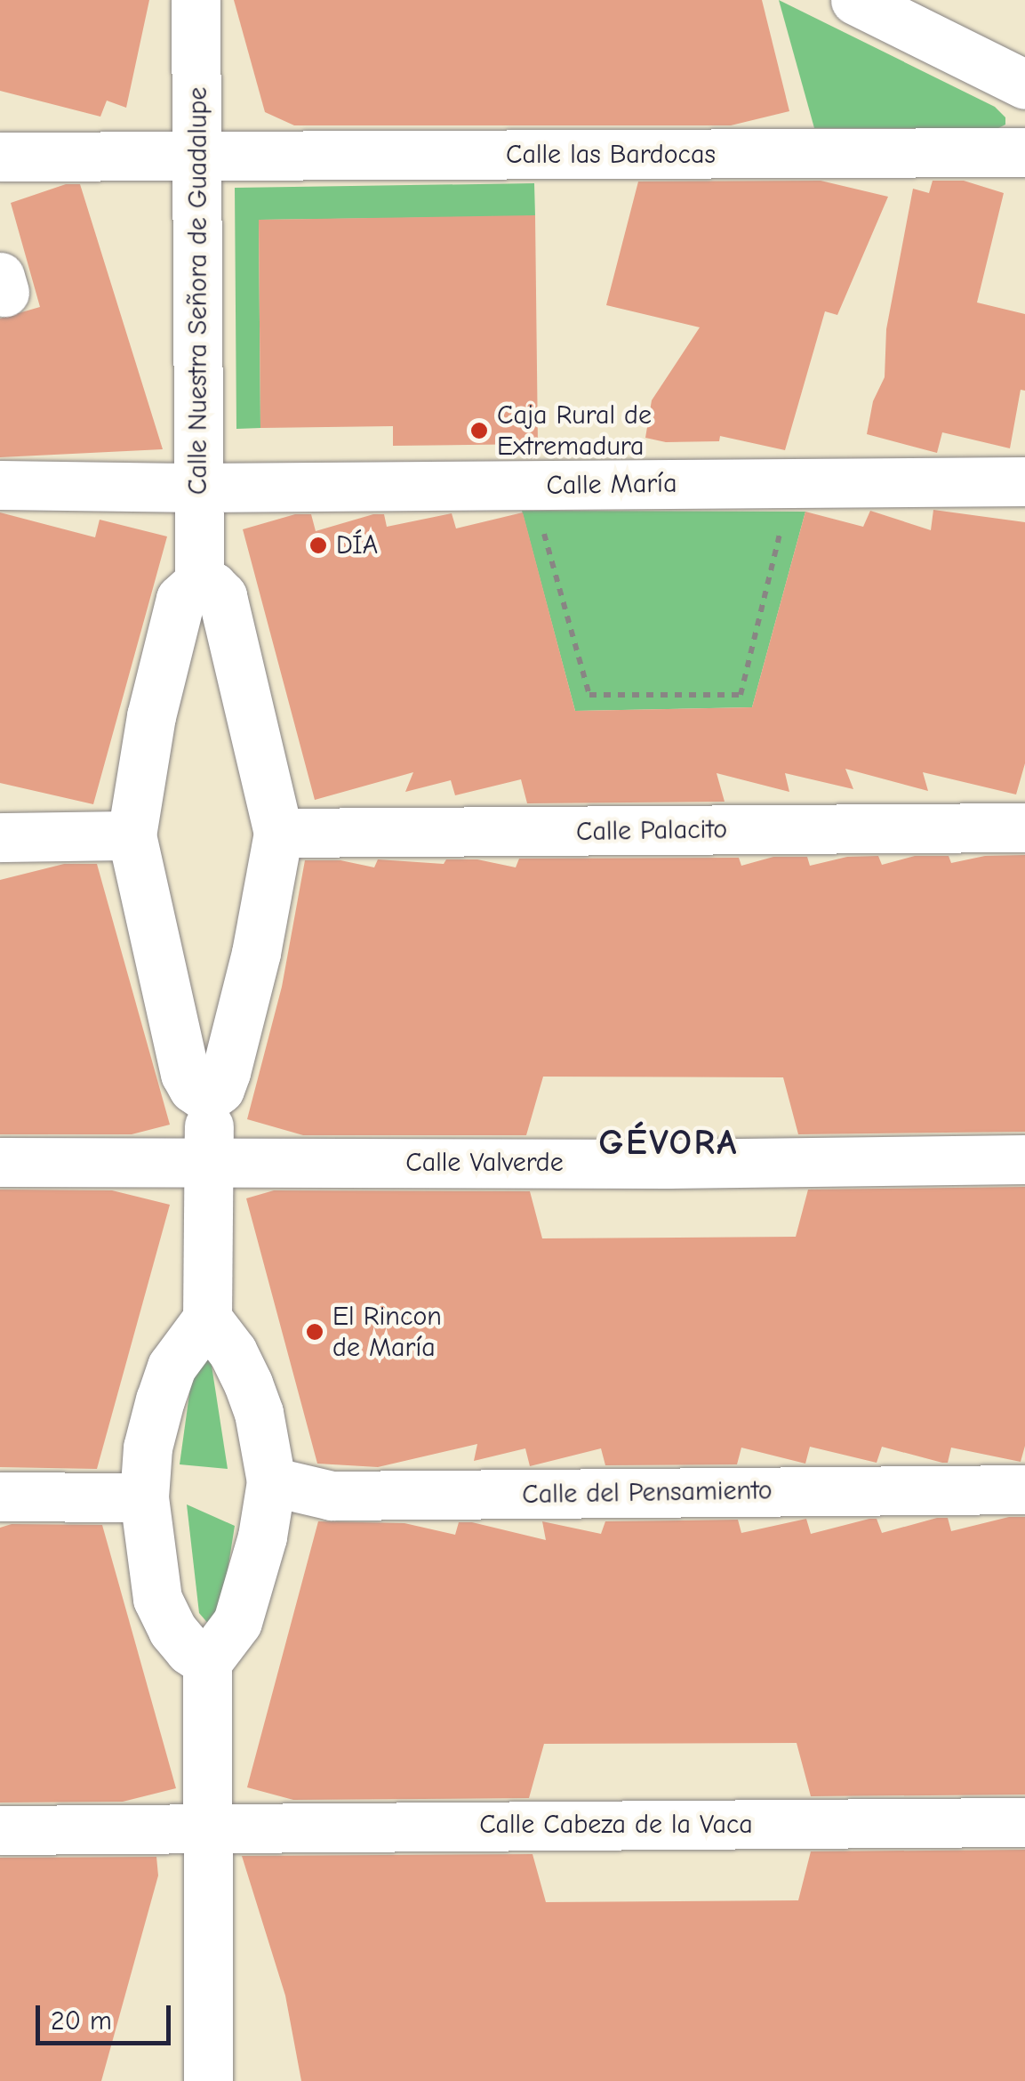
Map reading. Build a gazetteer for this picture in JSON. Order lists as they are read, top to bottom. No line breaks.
{"streets":{"street":["Calle las Bardocas","Calle Nuestra Señora de Guadalupe","Calle María","Calle Palacito","Calle Valverde","Calle del Pensamiento","Calle Cabeza de la Vaca"]},"crossings":[["Calle las Bardocas","Calle Nuestra Señora de Guadalupe"],["Calle Nuestra Señora de Guadalupe","Calle María"]],"districts":["GÉVORA"],"places":["Caja Rural de Extremadura","DÍA","El Rincon de María"],"scale_bar":"20 m"}
